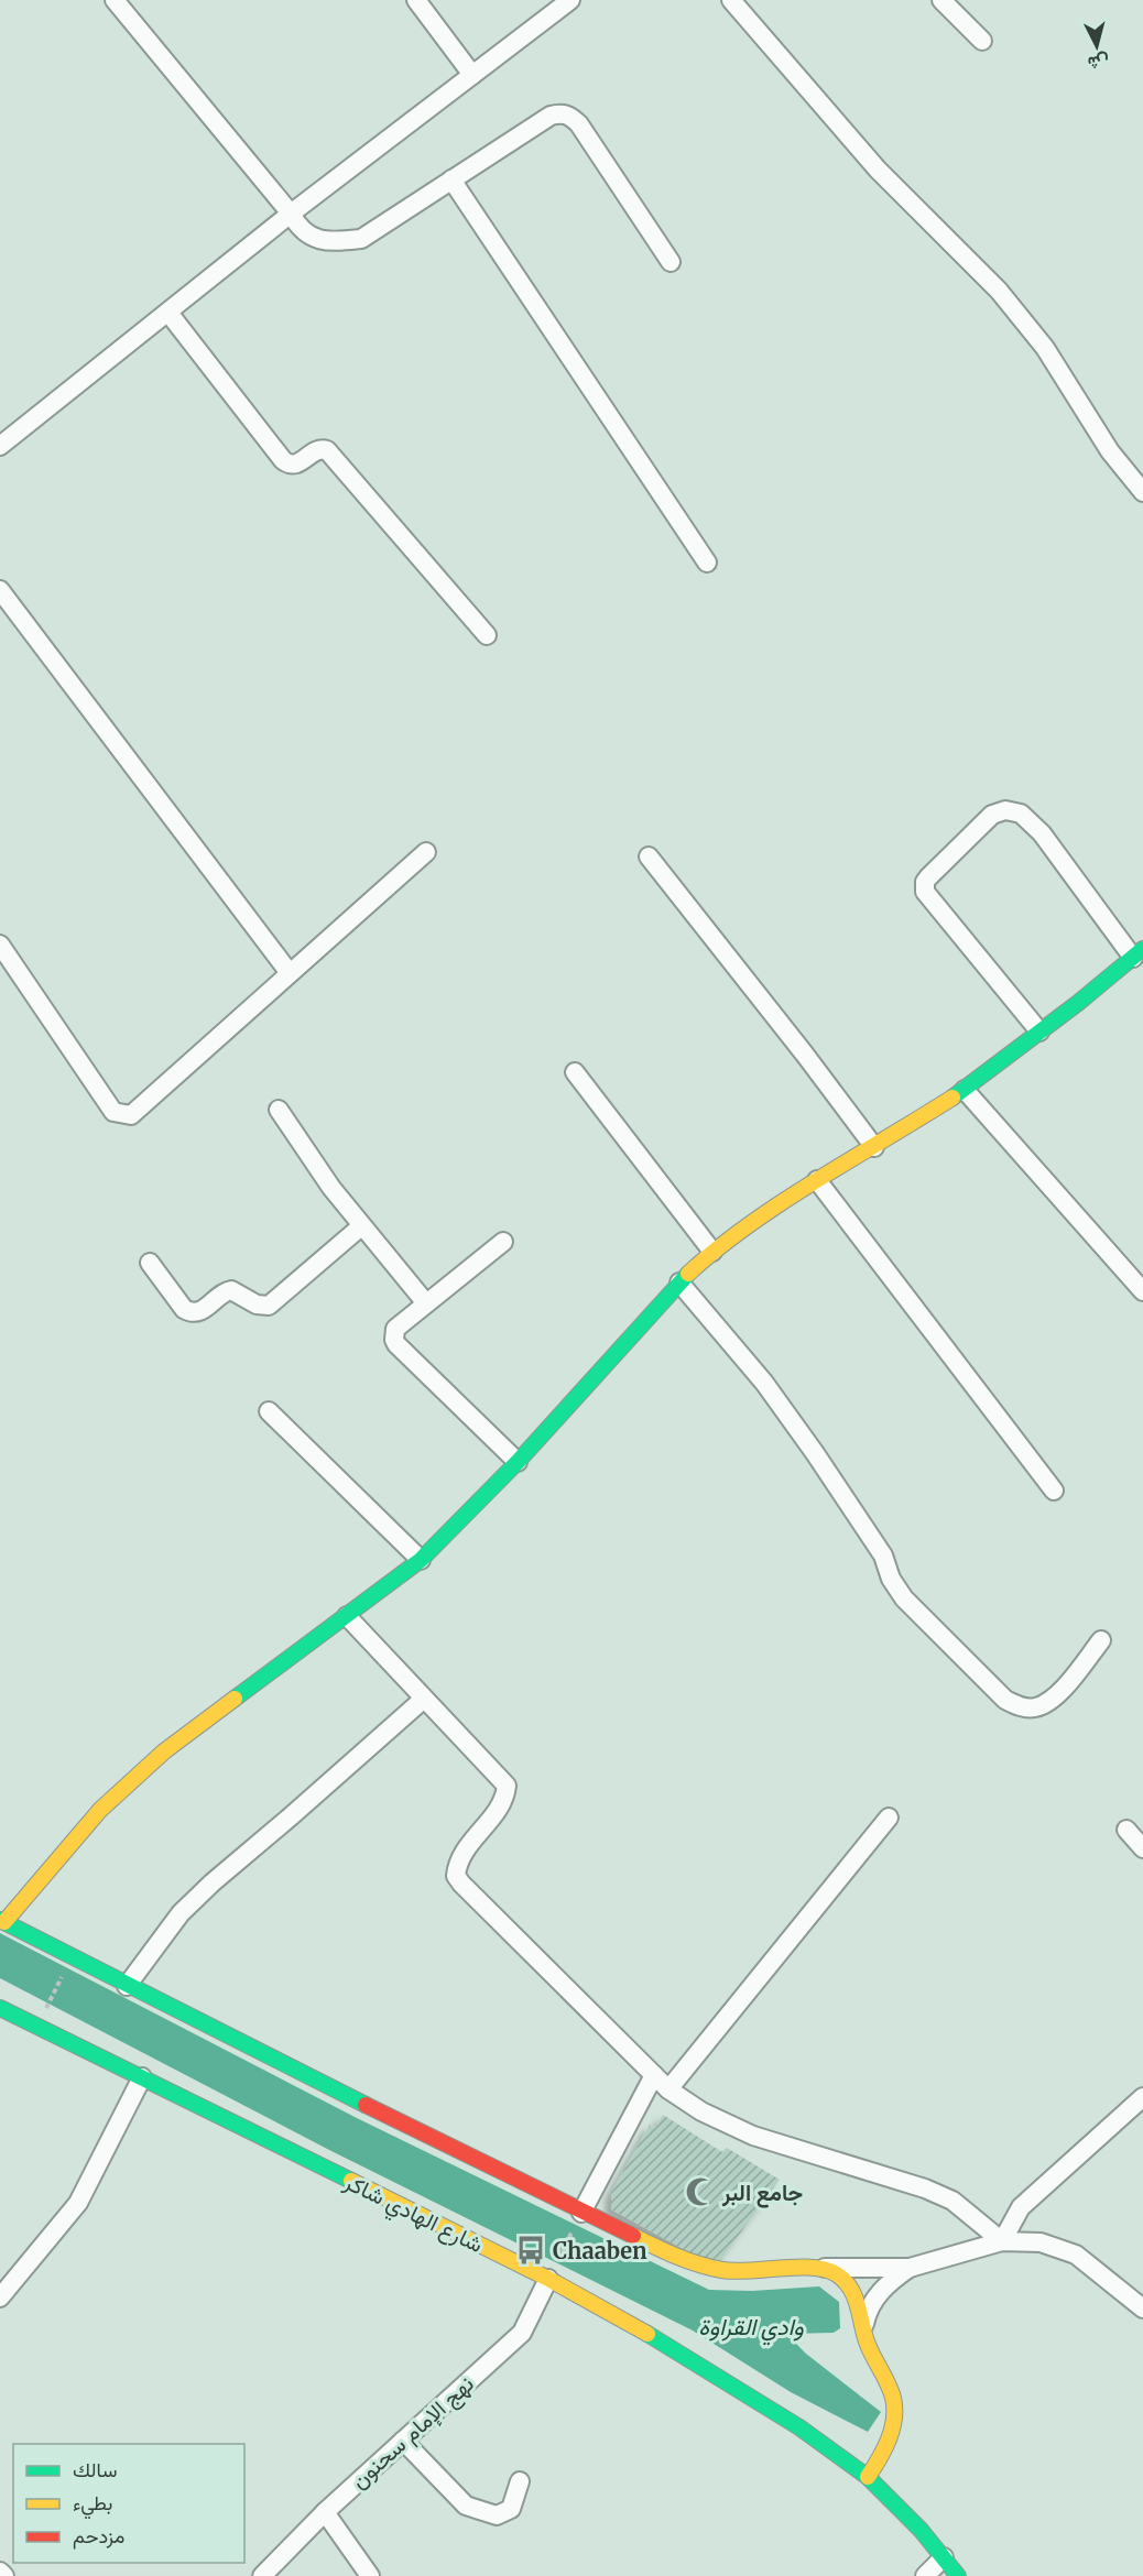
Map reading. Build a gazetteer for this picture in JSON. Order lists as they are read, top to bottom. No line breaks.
{"streets":{"street":["شارع الهادي شاكر","نهج الإمام سحنون"]},"crossings":[["شارع الهادي شاكر","نهج الإمام سحنون"]],"water":["وادي القراوة"],"places":{"mosque":["جامع البر"],"bus stop":["Chaaben"]},"legend":["سالك","بطيء","مزدحم"],"north":"bottom"}
